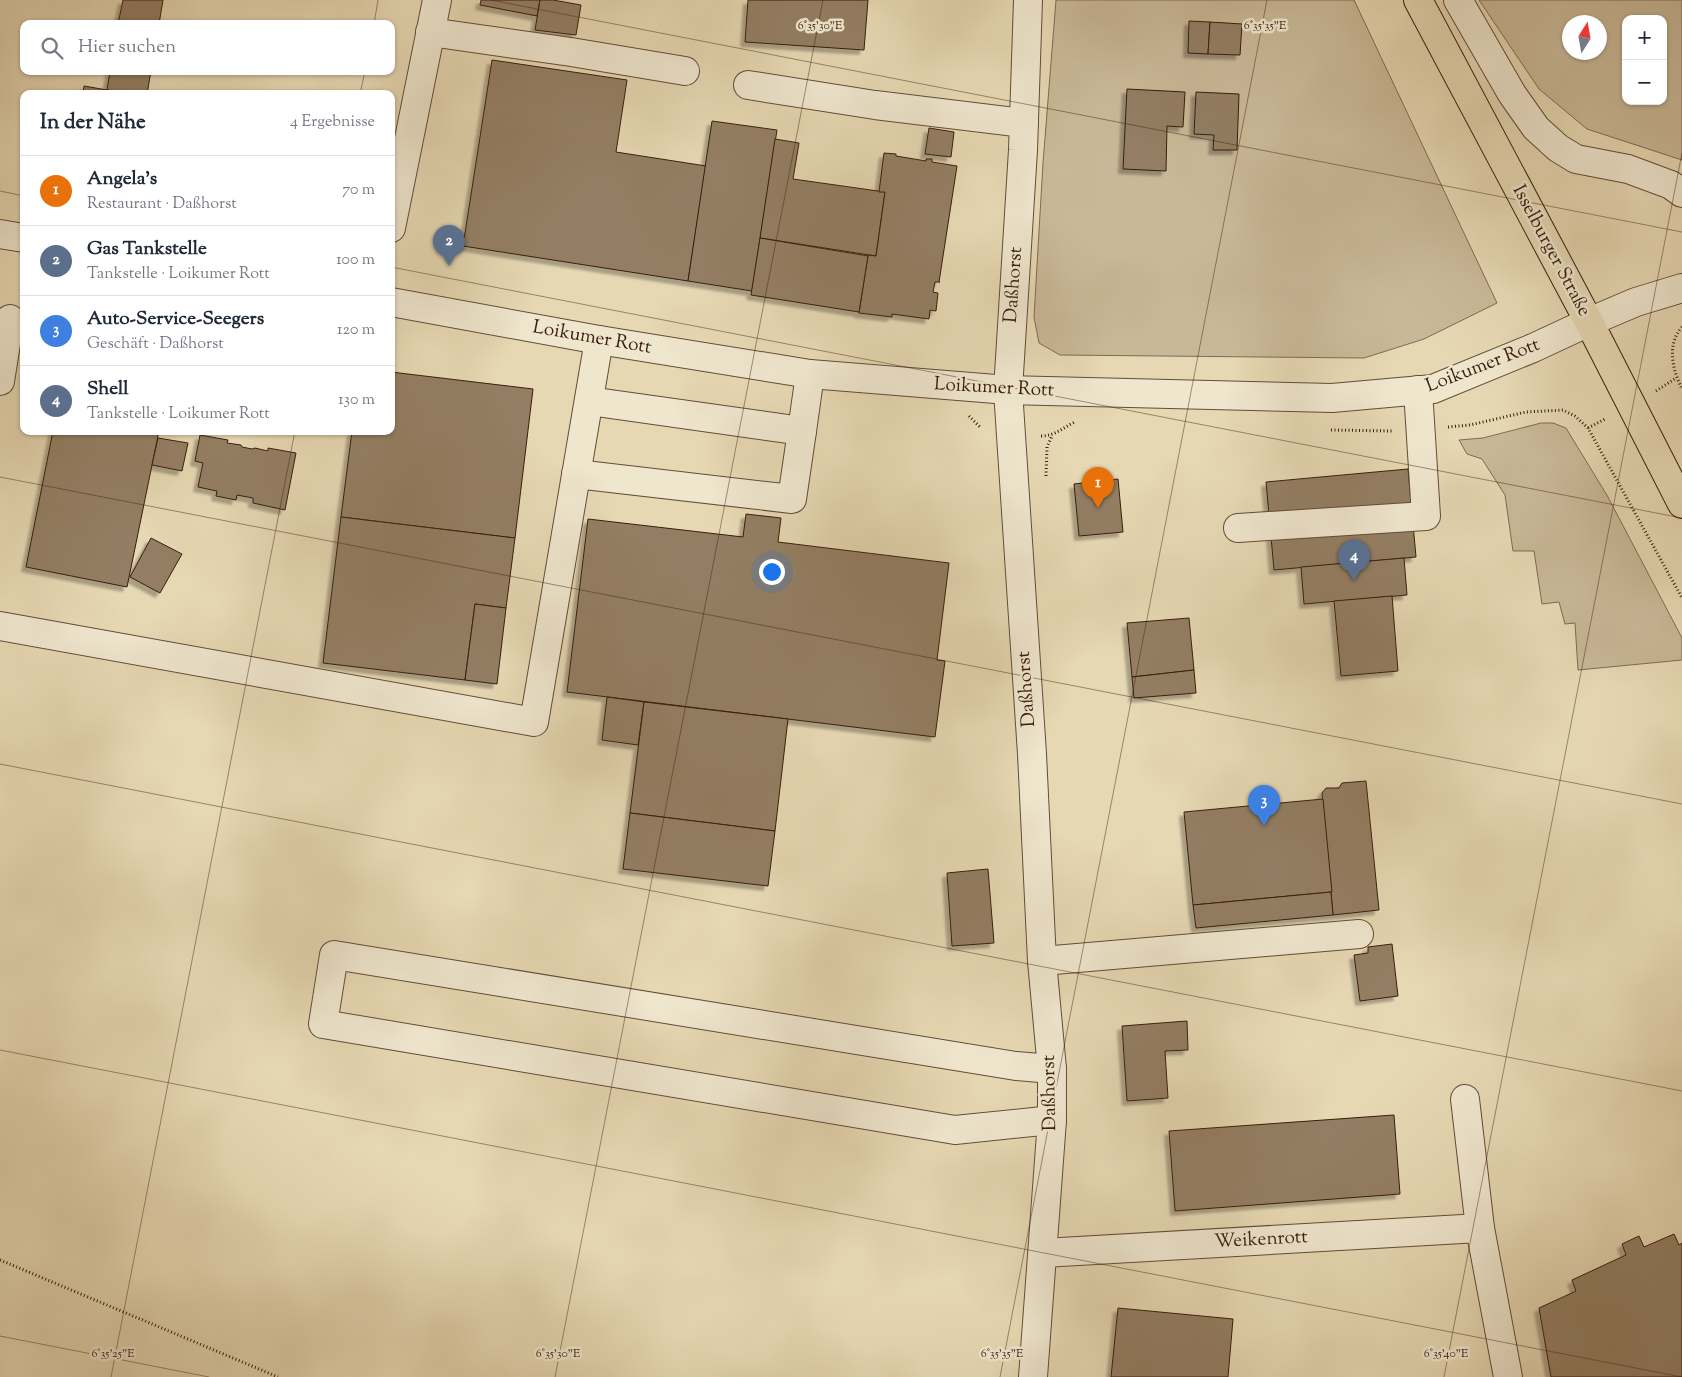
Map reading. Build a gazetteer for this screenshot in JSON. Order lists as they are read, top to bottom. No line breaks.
{"streets":{"main road":["Isselburger Straße"],"street":["Daßhorst","Loikumer Rott","Weikenrott"]},"crossings":[["Isselburger Straße","Loikumer Rott"],["Daßhorst","Loikumer Rott"],["Daßhorst","Weikenrott"]],"north":"top","page":{"map_buttons":["+","−"],"search":"Hier suchen","heading":["In der Nähe","4 Ergebnisse"],"list":[{"mark":"1","name":"Angela's","note":"Restaurant · Daßhorst","value":"70 m"},{"mark":"2","name":"Gas Tankstelle","note":"Tankstelle · Loikumer Rott","value":"100 m"},{"mark":"3","name":"Auto-Service-Seegers","note":"Geschäft · Daßhorst","value":"120 m"},{"mark":"4","name":"Shell","note":"Tankstelle · Loikumer Rott","value":"130 m"}],"pins":["2","1","4","3"]},"coordinates":["6°35'30\"E","6°35'35\"E","6°35'25\"E","6°35'40\"E"]}
